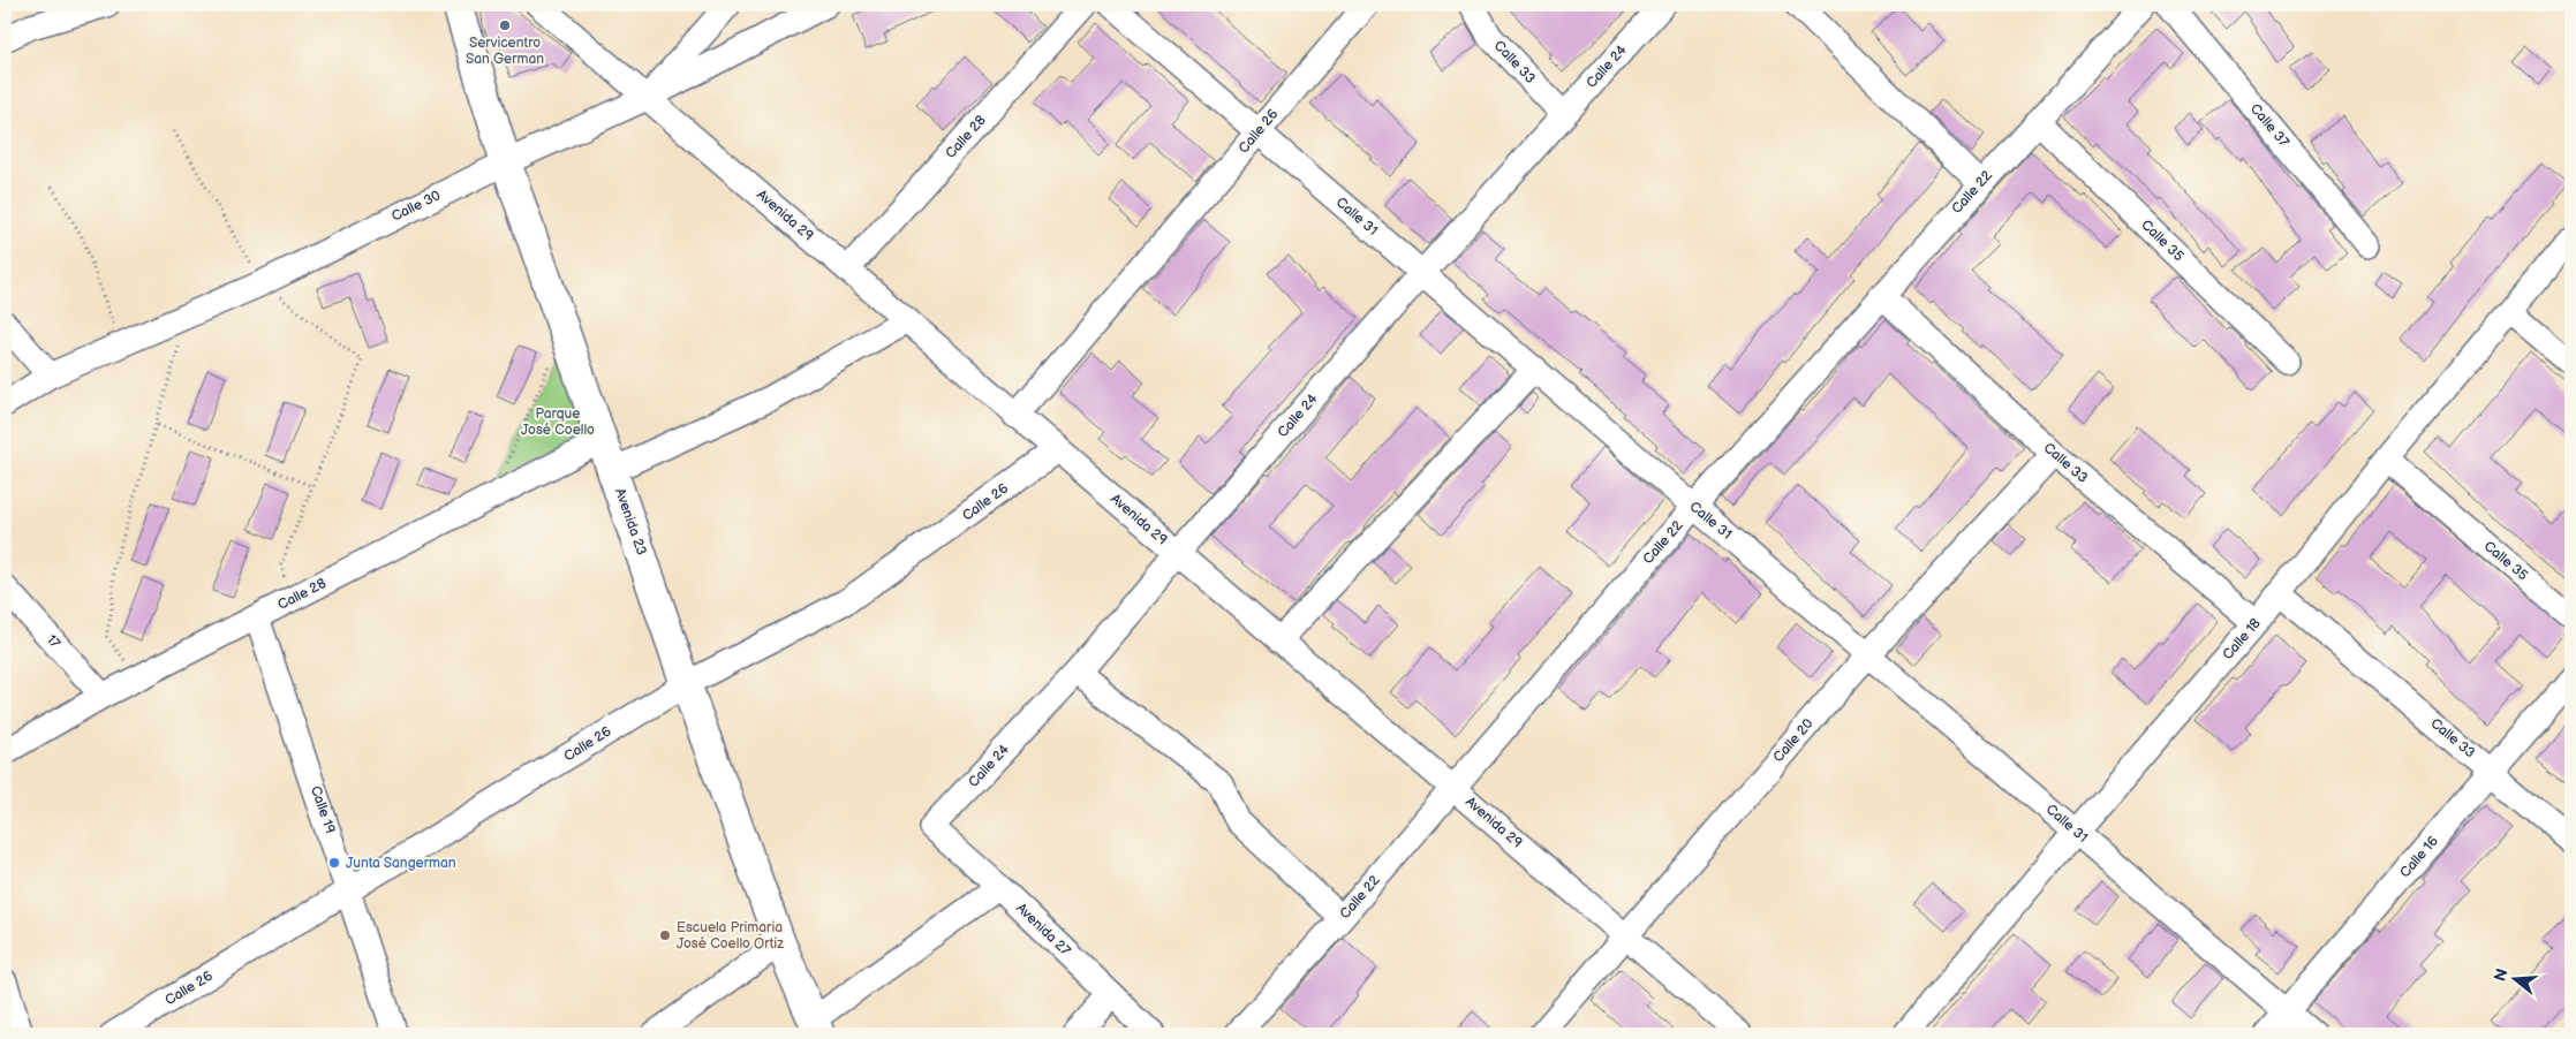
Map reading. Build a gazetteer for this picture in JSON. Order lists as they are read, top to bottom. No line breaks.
{"streets":{"main road":["Avenida 23"],"street":["Calle 33","Calle 24","Calle 37","Calle 26","Calle 28","Calle 22","Calle 30","Avenida 29","Calle 31","Calle 35","Calle 18","17","Calle 20","Calle 19","Calle 16","Avenida 27"]},"crossings":[["Calle 33","Calle 24"],["Calle 33","Calle 22"],["Calle 33","Calle 18"],["Calle 33","Calle 20"],["Calle 33","Calle 16"],["Calle 24","Avenida 29"],["Calle 24","Calle 31"],["Calle 24","Avenida 27"],["Calle 26","Avenida 29"],["Calle 26","Calle 31"],["Calle 26","Avenida 23"],["Calle 26","Calle 19"],["Calle 28","Avenida 29"],["Calle 28","Avenida 23"],["Calle 28","17"],["Calle 28","Calle 19"],["Calle 22","Avenida 29"],["Calle 22","Calle 31"],["Calle 22","Calle 35"],["Calle 30","Avenida 29"],["Calle 30","Avenida 23"],["Avenida 29","Calle 20"],["Calle 31","Calle 18"],["Calle 31","Calle 20"],["Calle 31","Calle 16"],["Calle 35","Calle 18"]],"parks":["Parque José Coello"],"places":["Servicentro San German","Junta Sangerman","Escuela Primaria José Coello Ortiz"],"north":"left"}
